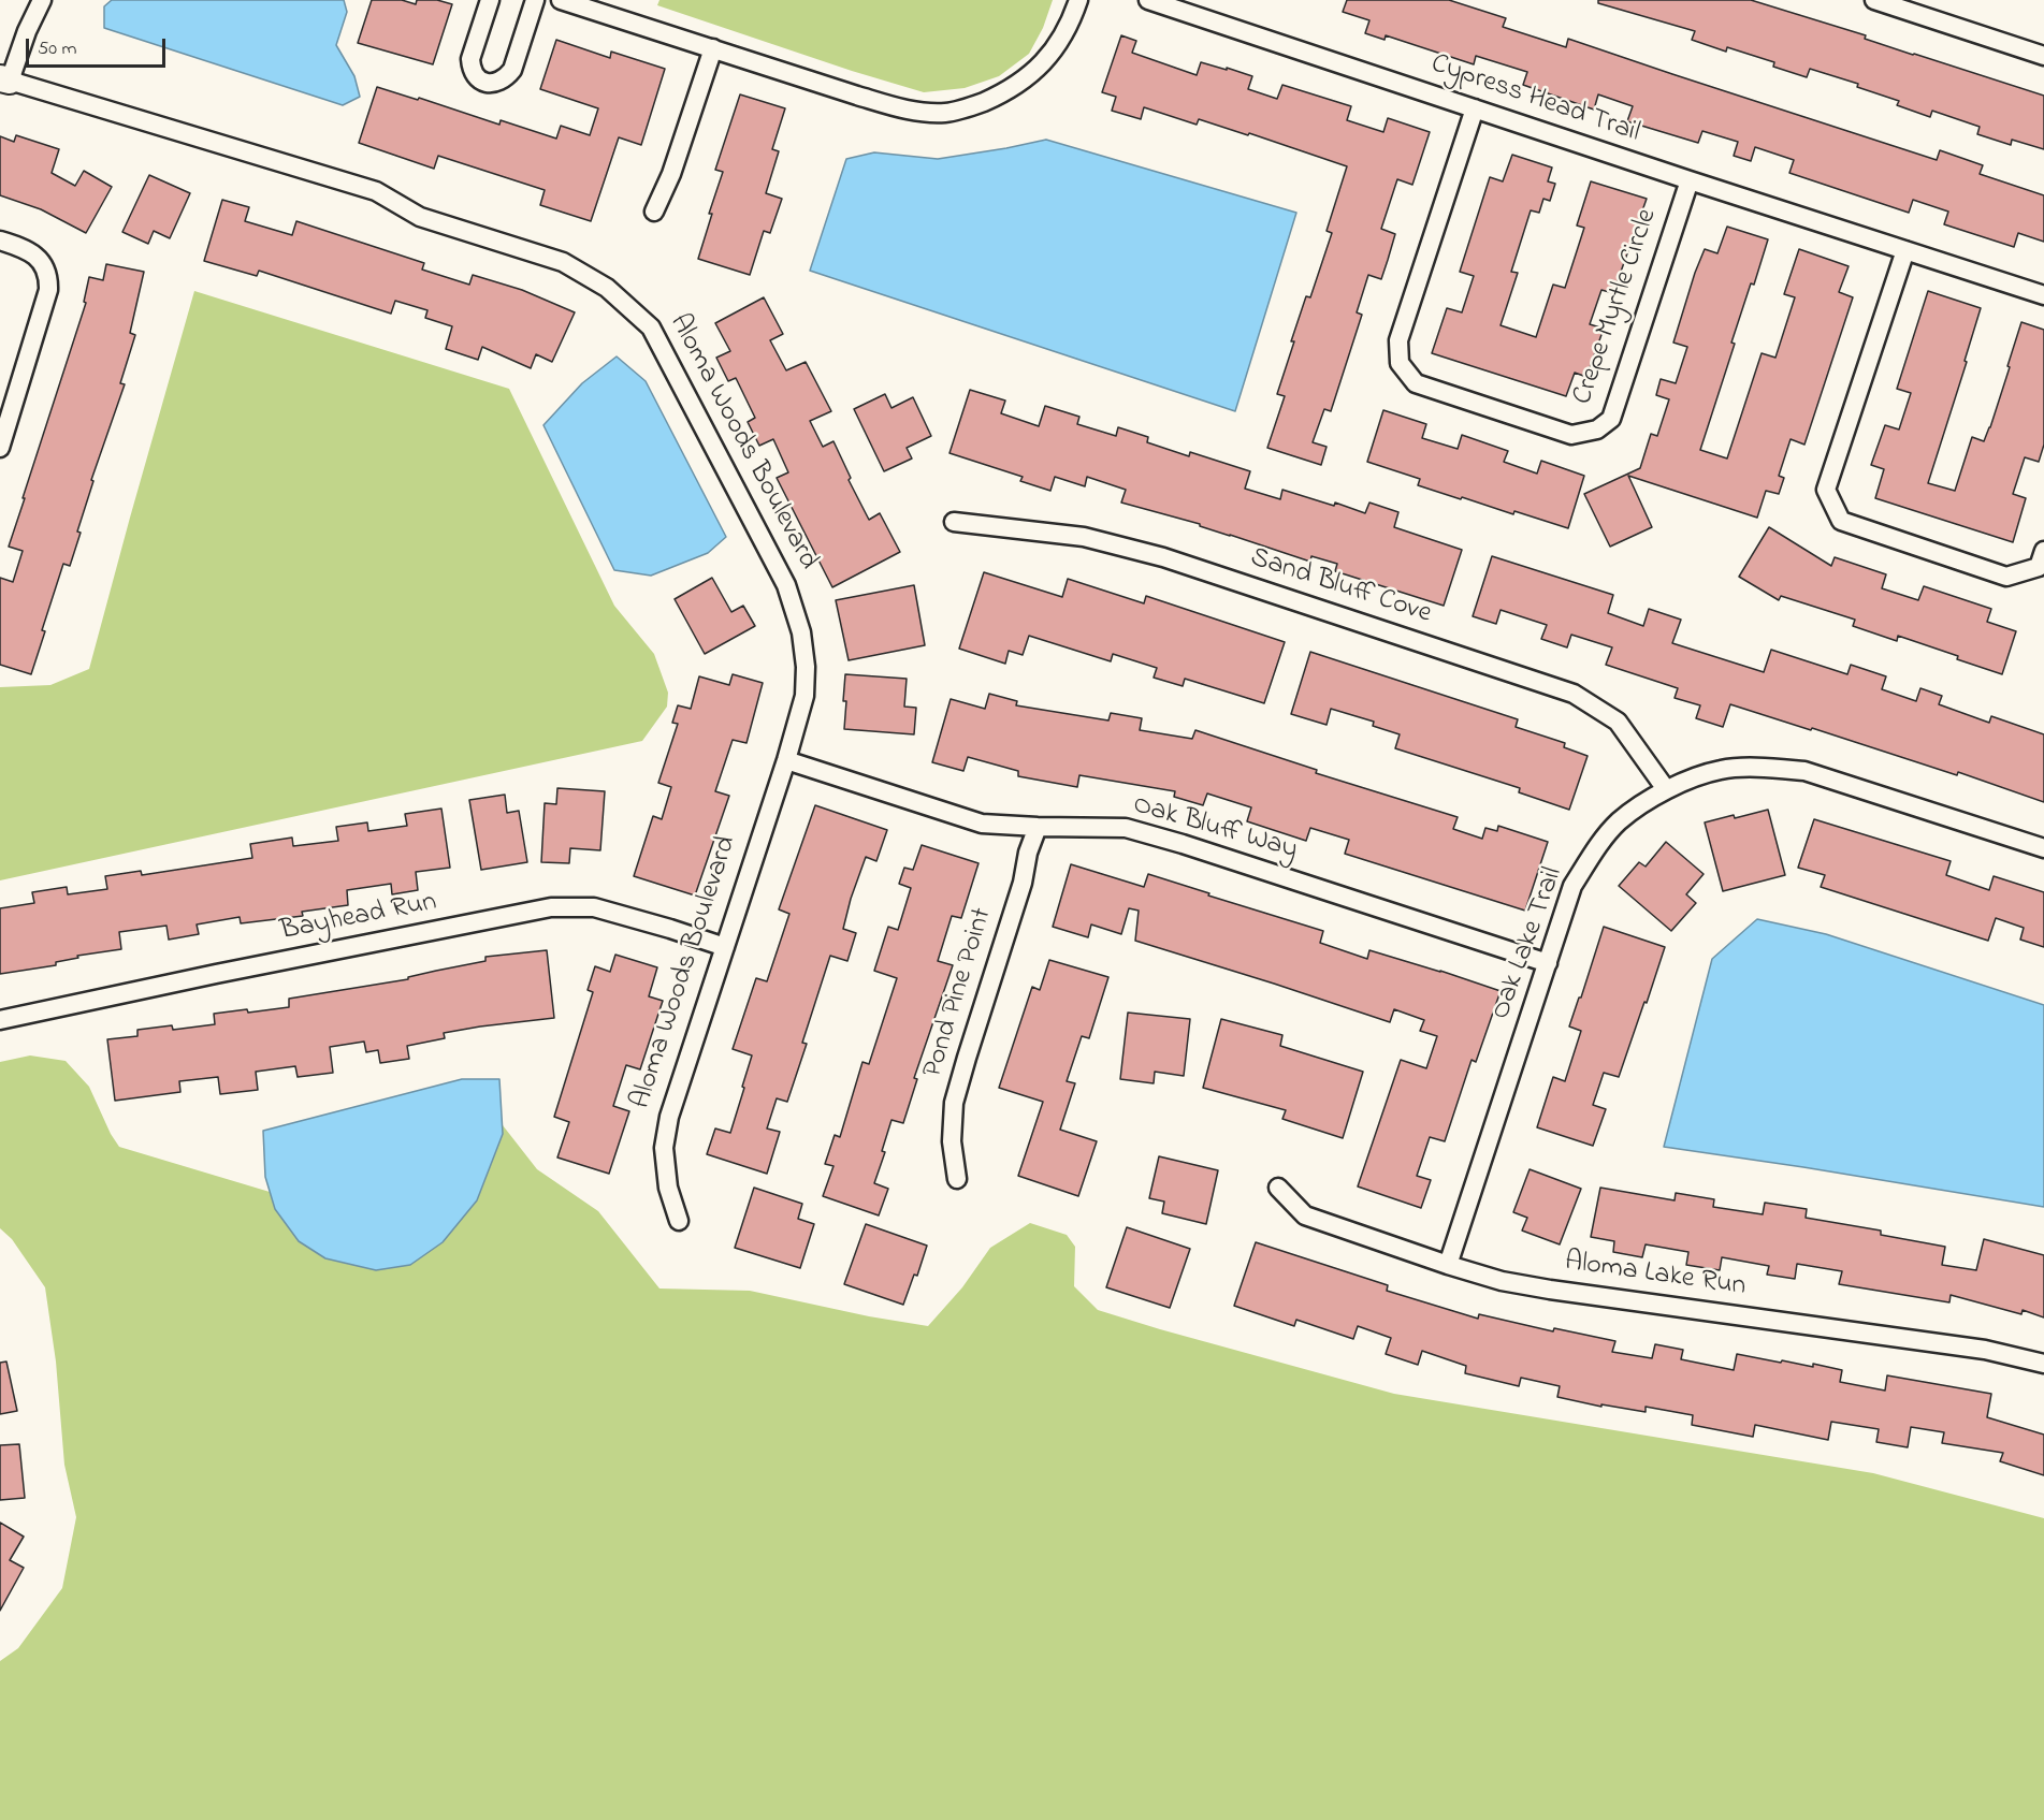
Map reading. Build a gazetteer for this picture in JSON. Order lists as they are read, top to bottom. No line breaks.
{"streets":{"street":["Cypress Head Trail","Crepe Myrtle Circle","Aloma Woods Boulevard","Sand Bluff Cove","Oak Bluff Way","Bayhead Run","Oak Lake Trail","Pond Pine Point","Aloma Lake Run"]},"crossings":[["Cypress Head Trail","Crepe Myrtle Circle"],["Aloma Woods Boulevard","Oak Bluff Way"],["Aloma Woods Boulevard","Bayhead Run"],["Sand Bluff Cove","Oak Lake Trail"],["Oak Bluff Way","Oak Lake Trail"],["Oak Bluff Way","Pond Pine Point"],["Oak Lake Trail","Aloma Lake Run"]],"scale_bar":"50 m"}
